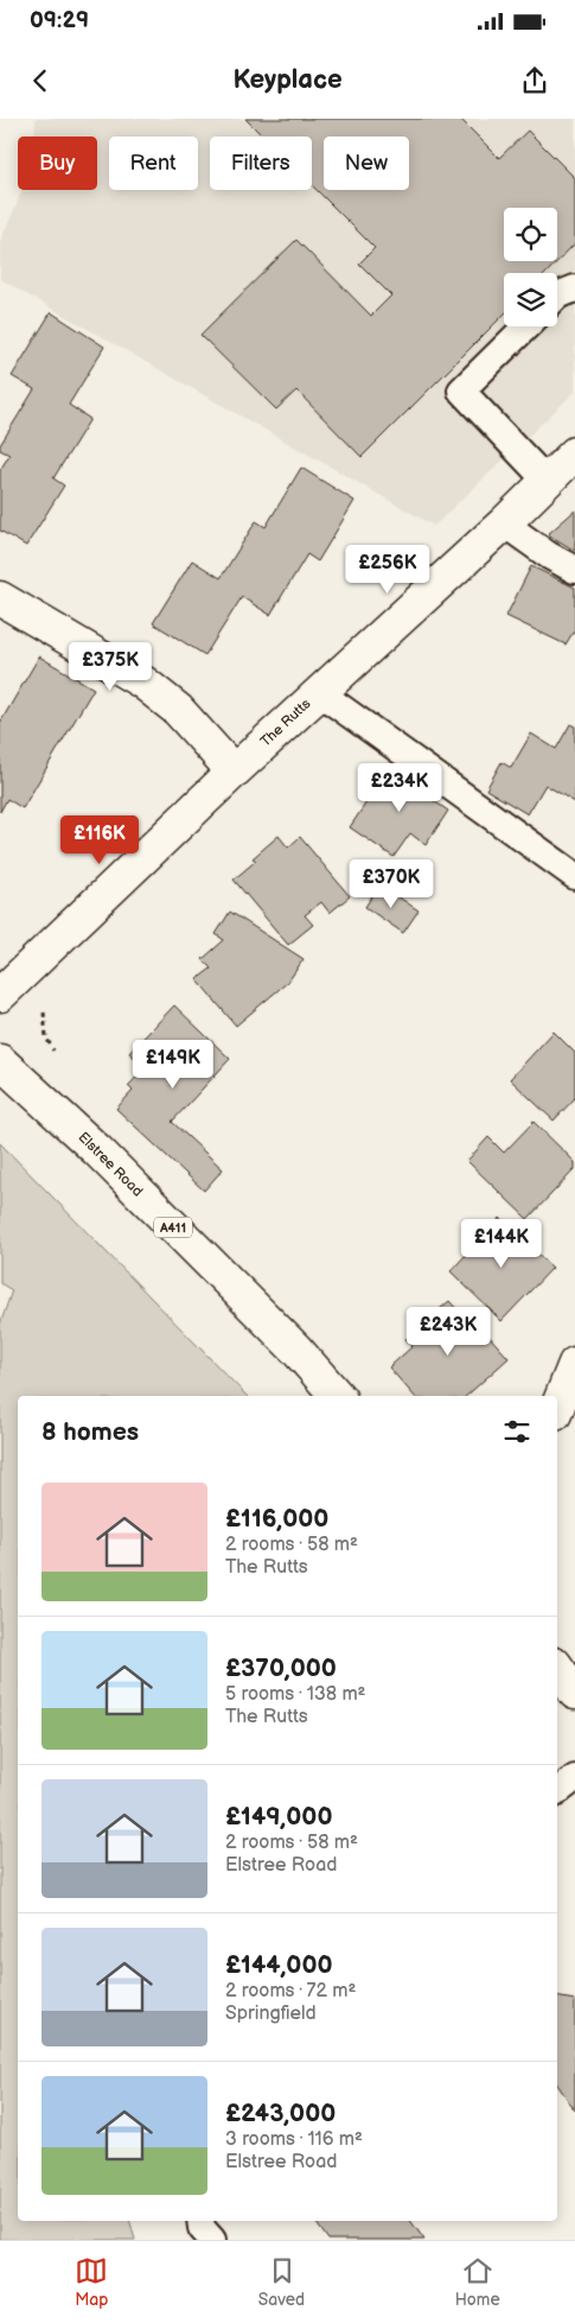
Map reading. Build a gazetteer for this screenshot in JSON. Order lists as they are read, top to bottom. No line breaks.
{"streets":{"street":["The Rutts","Elstree Road","A411"]},"page":{"status":"09:29","header":"Keyplace","chip":["Buy","Rent","Filters","New"],"price":["£256K","£375K","£234K","£116K","£370K","£149K","£144K","£243K"],"heading":"8 homes","list":[{"name":"£116,000","note":"2 rooms · 58 m² · The Rutts"},{"name":"£370,000","note":"5 rooms · 138 m² · The Rutts"},{"name":"£149,000","note":"2 rooms · 58 m² · Elstree Road"},{"name":"£144,000","note":"2 rooms · 72 m² · Springfield"},{"name":"£243,000","note":"3 rooms · 116 m² · Elstree Road"}],"tabs":["Map","Saved","Home"]}}
